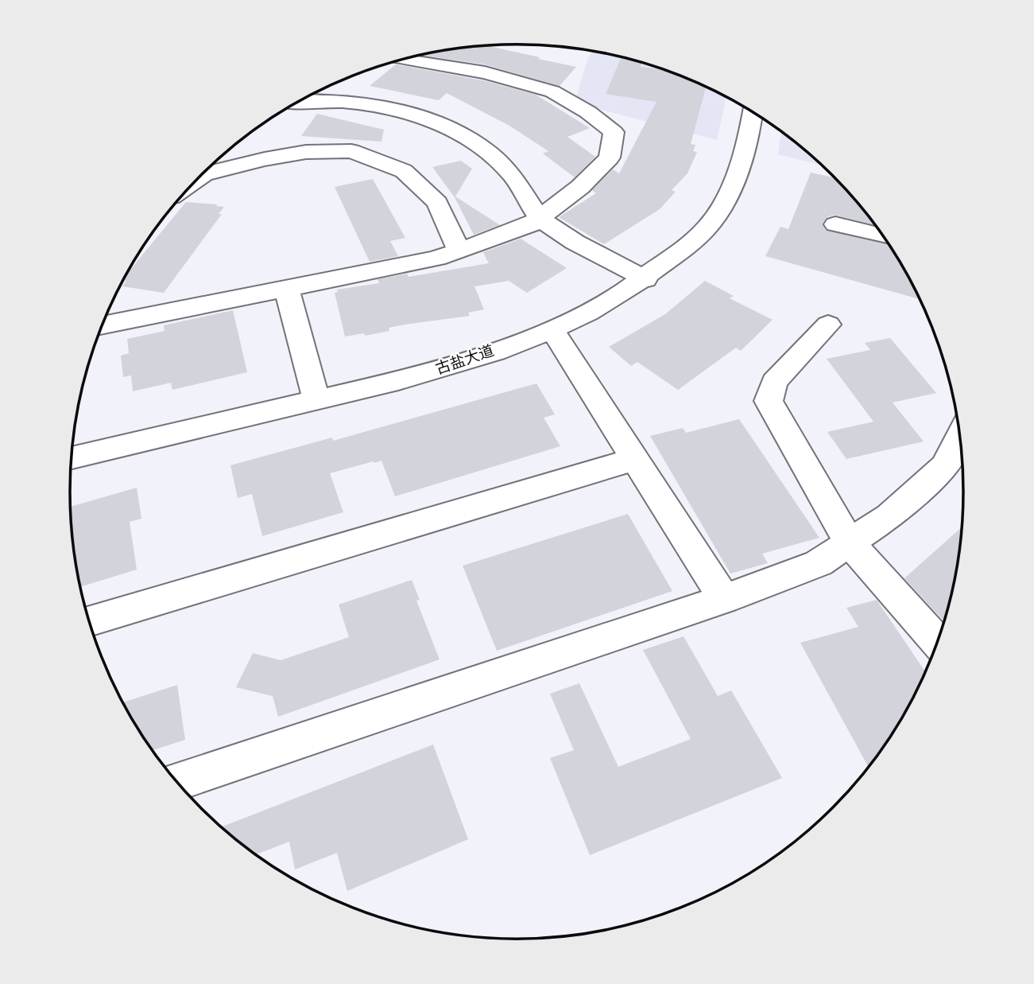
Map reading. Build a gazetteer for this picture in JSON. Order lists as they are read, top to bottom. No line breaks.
{"streets":{"street":["古盐大道"]}}
